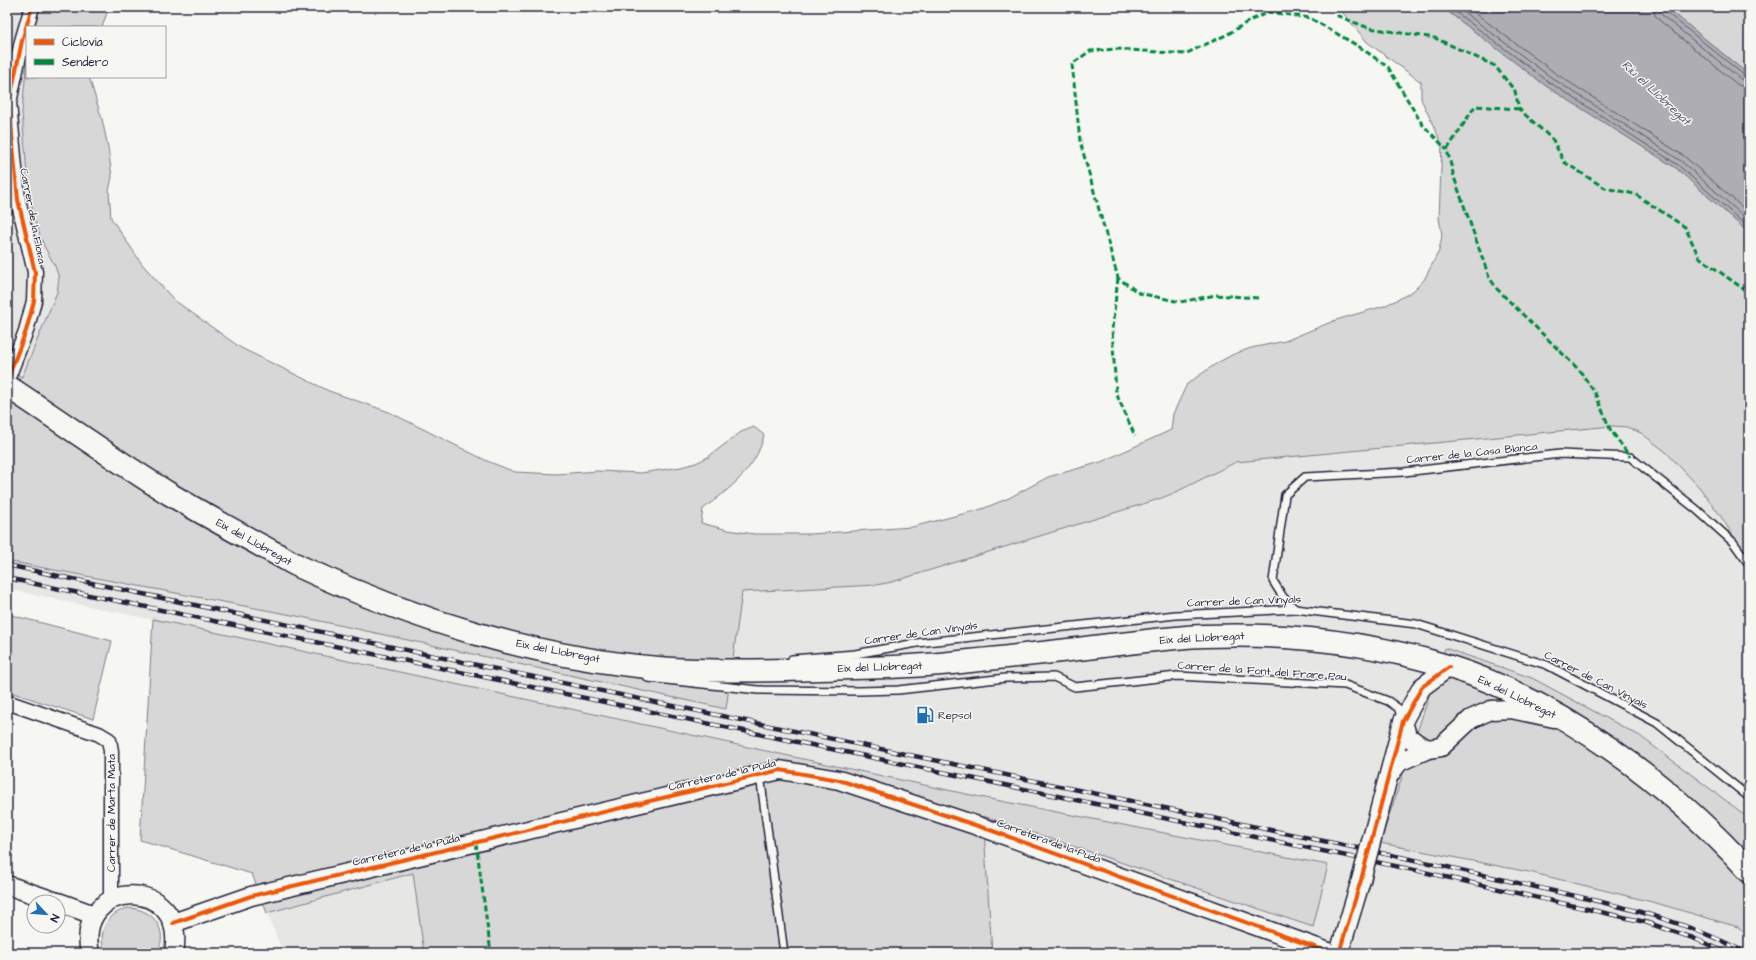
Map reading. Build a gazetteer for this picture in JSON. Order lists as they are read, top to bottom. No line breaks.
{"streets":{"main road":["Eix del Llobregat"],"street":["Carrer de la Flora","Carretera de la Puda","Carrer de Marta Mata"],"lane":["Carrer de la Casa Blanca","Carrer de Can Vinyals","Carrer de la Font del Frare Pau"]},"crossings":[["Carrer de la Flora","Eix del Llobregat"],["Carrer de la Casa Blanca","Carrer de Can Vinyals"]],"water":["Riu el Llobregat"],"places":{"fuel station":["Repsol"]},"legend":["Ciclovía","Sendero"],"north":"bottom right"}
